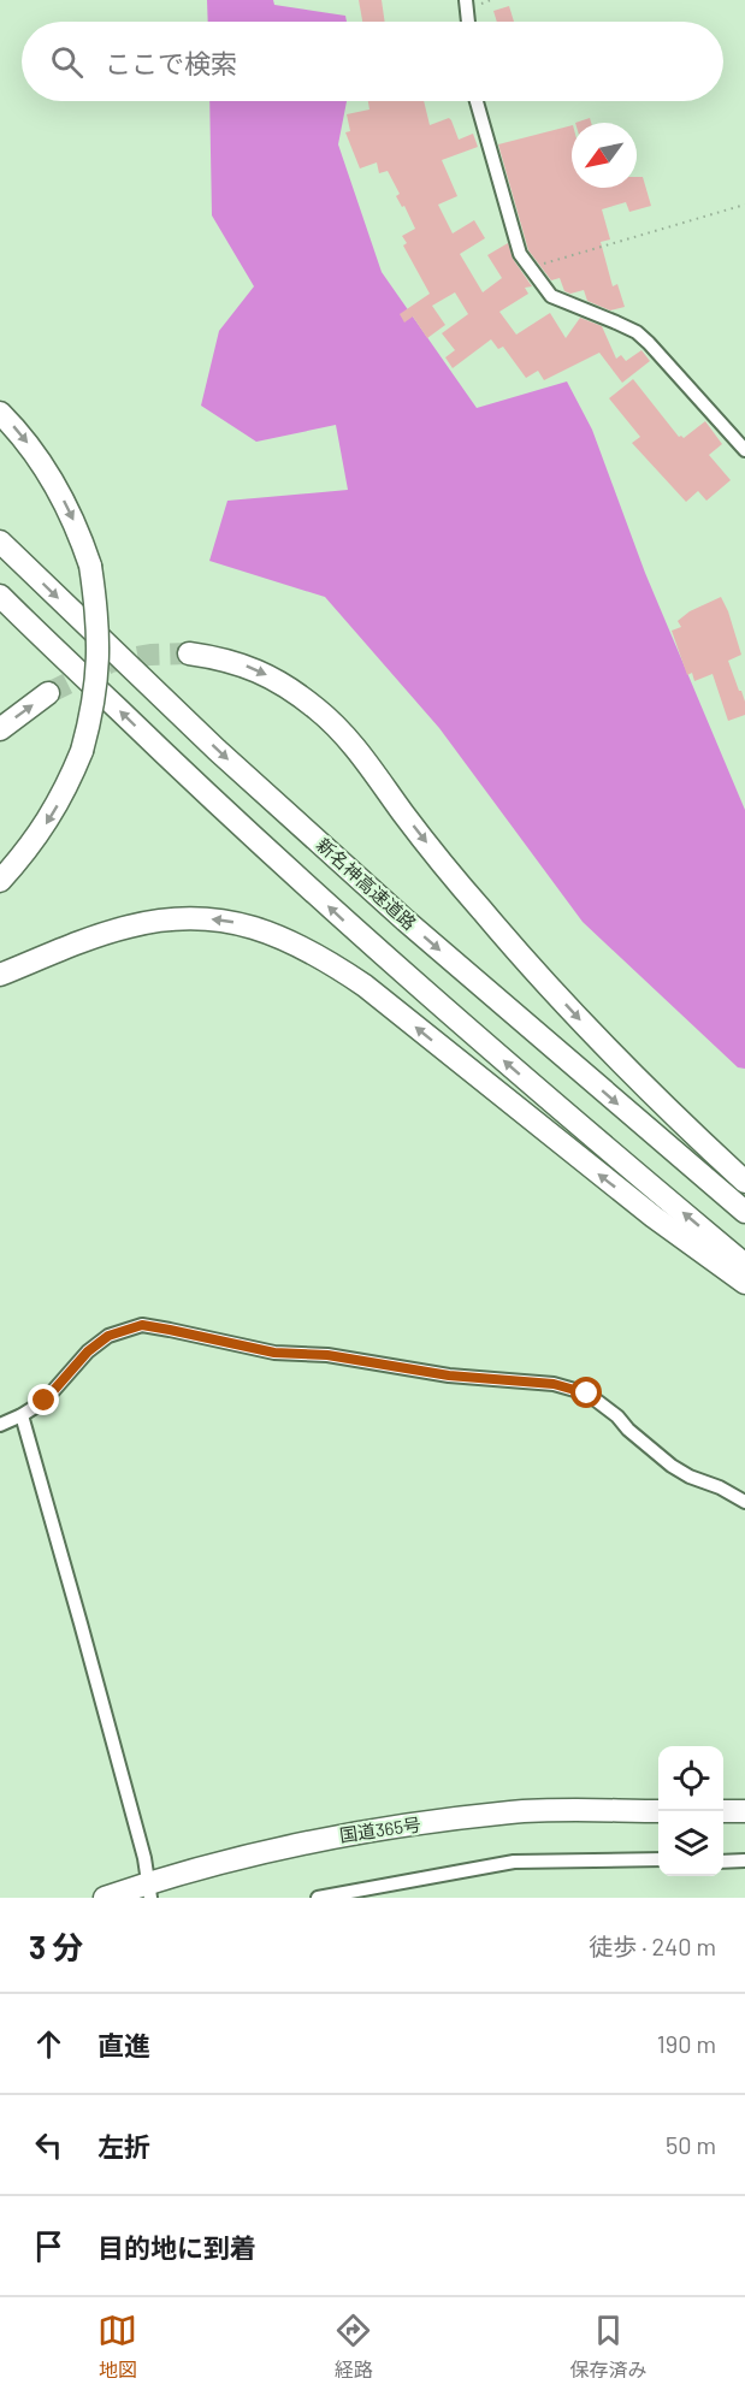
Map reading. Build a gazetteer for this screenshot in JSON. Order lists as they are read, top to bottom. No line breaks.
{"streets":{"highway":["新名神高速道路","国道365号"]},"north":"bottom left","page":{"search":"ここで検索","heading":["3 分","徒歩 · 240 m"],"list":[["直進","190 m"],["左折","50 m"],"目的地に到着"],"nav":["地図","経路","保存済み"]}}
